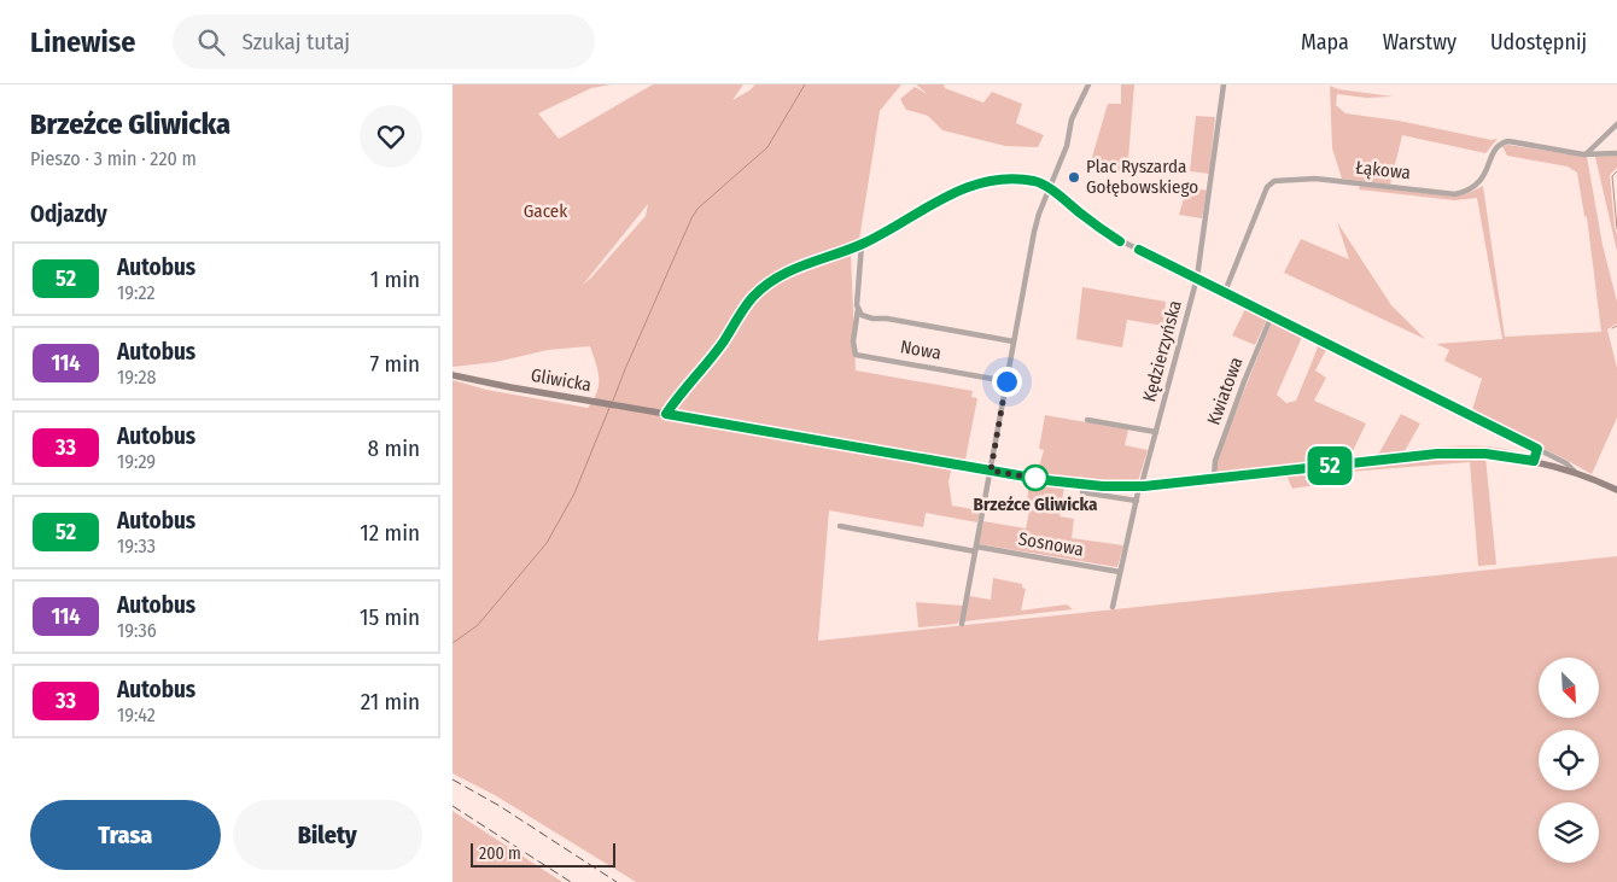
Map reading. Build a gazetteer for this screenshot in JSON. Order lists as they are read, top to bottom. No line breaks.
{"streets":{"main road":["Gliwicka"],"street":["Łąkowa","Nowa","Kędzierzyńska","Kwiatowa","Sosnowa"]},"crossings":[["Łąkowa","Gliwicka"],["Nowa","Gliwicka"],["Kędzierzyńska","Gliwicka"],["Kędzierzyńska","Sosnowa"],["Gliwicka","Kwiatowa"]],"parks":["Gacek"],"places":["Plac Ryszarda Gołębowskiego","Brzeźce Gliwicka"],"lines":["bus line 52"],"scale_bar":"200 m","north":"bottom right","page":{"header":"Linewise","search":"Szukaj tutaj","nav":["Mapa","Warstwy","Udostępnij"],"heading":[["Brzeźce Gliwicka","Pieszo · 3 min · 220 m"],"Odjazdy"],"on_map":"52","list":[{"mark":"52","name":"Autobus","note":"19:22","value":"1 min"},{"mark":"114","name":"Autobus","note":"19:28","value":"7 min"},{"mark":"33","name":"Autobus","note":"19:29","value":"8 min"},{"mark":"52","name":"Autobus","note":"19:33","value":"12 min"},{"mark":"114","name":"Autobus","note":"19:36","value":"15 min"},{"mark":"33","name":"Autobus","note":"19:42","value":"21 min"}],"buttons":["Trasa","Bilety"],"scale":"200 m"}}
